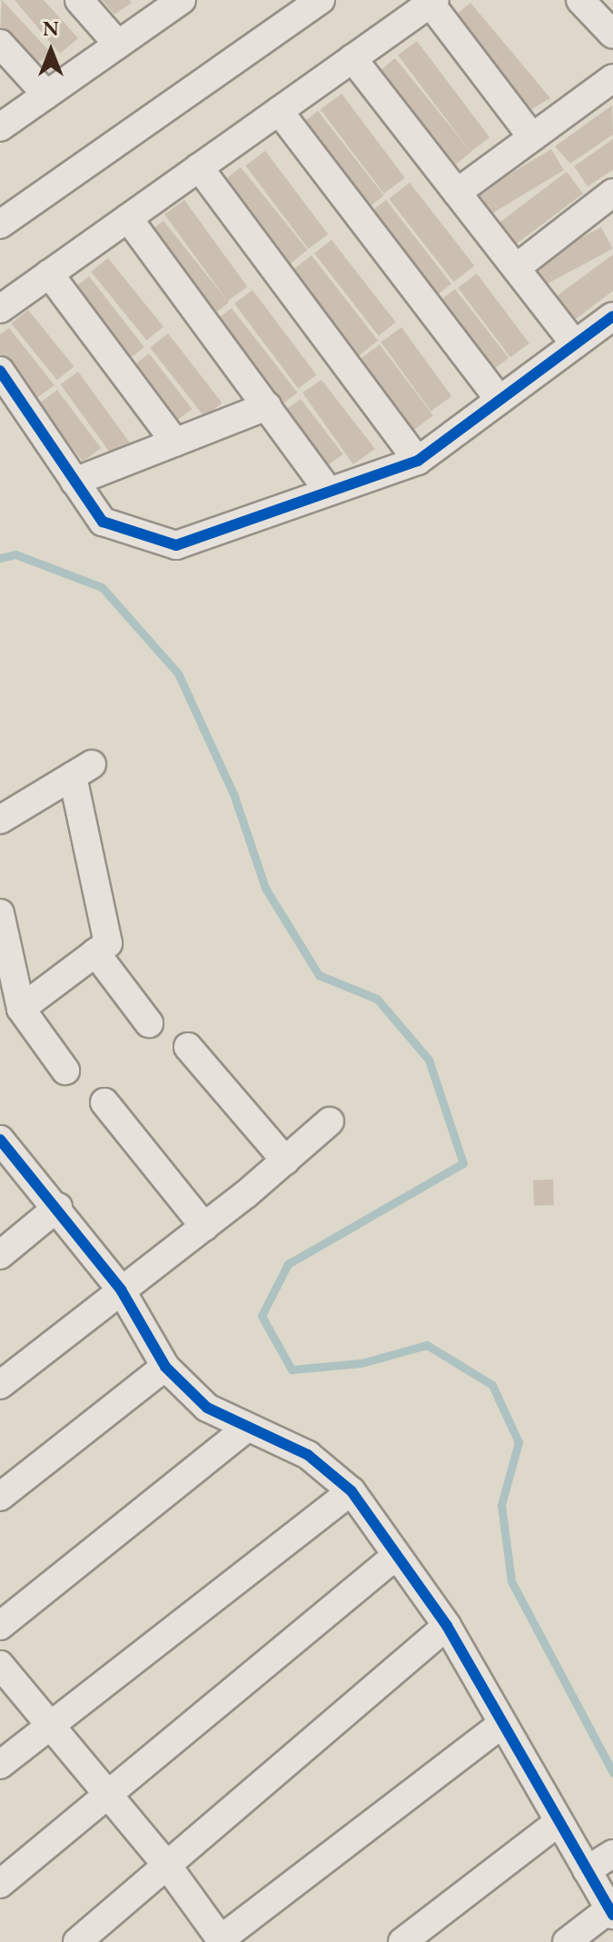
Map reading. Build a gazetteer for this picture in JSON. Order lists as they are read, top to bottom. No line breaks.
{"north":"top"}
